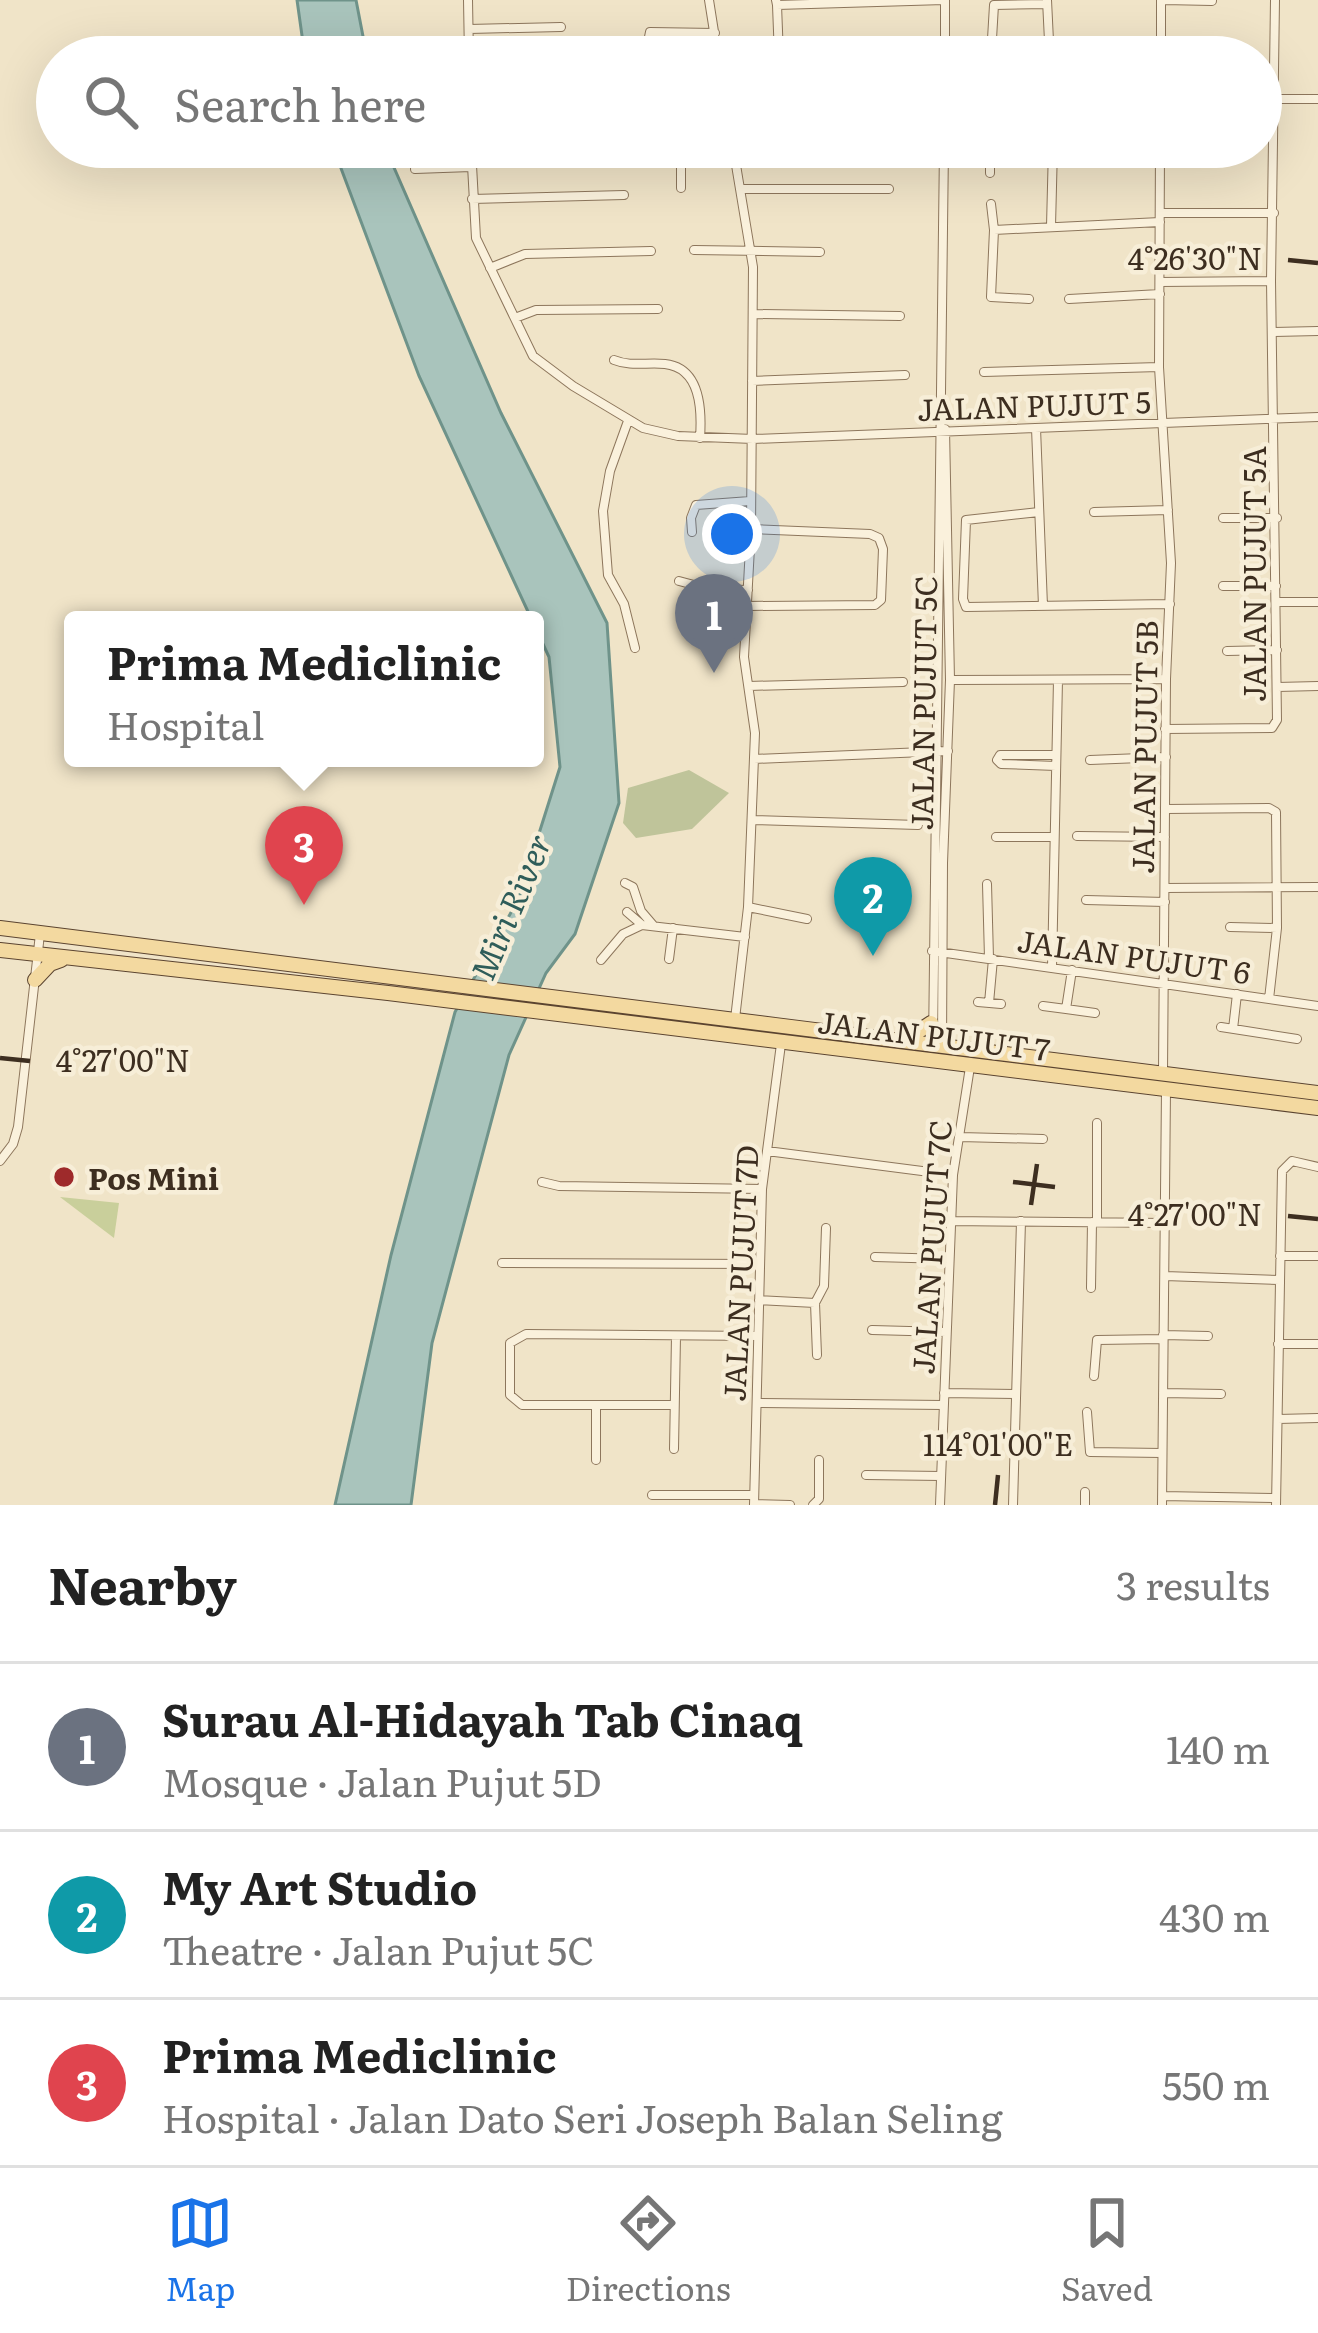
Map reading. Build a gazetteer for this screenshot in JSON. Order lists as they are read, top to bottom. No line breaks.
{"streets":{"main road":["JALAN PUJUT 7"],"street":["JALAN PUJUT 5","JALAN PUJUT 5A","JALAN PUJUT 5C","JALAN PUJUT 5B","JALAN PUJUT 6","JALAN PUJUT 7C","JALAN PUJUT 7D"]},"crossings":[["JALAN PUJUT 5","JALAN PUJUT 5A"],["JALAN PUJUT 5","JALAN PUJUT 5C"],["JALAN PUJUT 5","JALAN PUJUT 5B"],["JALAN PUJUT 5A","JALAN PUJUT 5B"],["JALAN PUJUT 5C","JALAN PUJUT 6"],["JALAN PUJUT 5C","JALAN PUJUT 7"],["JALAN PUJUT 5B","JALAN PUJUT 6"],["JALAN PUJUT 5B","JALAN PUJUT 7"],["JALAN PUJUT 7","JALAN PUJUT 7C"],["JALAN PUJUT 7","JALAN PUJUT 7D"]],"water":["Miri River"],"places":["Pos Mini"],"page":{"search":"Search here","pins":["1","3","2"],"popup":["Prima Mediclinic","Hospital"],"heading":["Nearby","3 results"],"list":[{"mark":"1","name":"Surau Al-Hidayah Tab Cinaq","note":"Mosque · Jalan Pujut 5D","value":"140 m"},{"mark":"2","name":"My Art Studio","note":"Theatre · Jalan Pujut 5C","value":"430 m"},{"mark":"3","name":"Prima Mediclinic","note":"Hospital · Jalan Dato Seri Joseph Balan Seling","value":"550 m"}],"nav":["Map","Directions","Saved"]},"coordinates":["4°26'30\"N","4°27'00\"N","114°01'00\"E"]}
